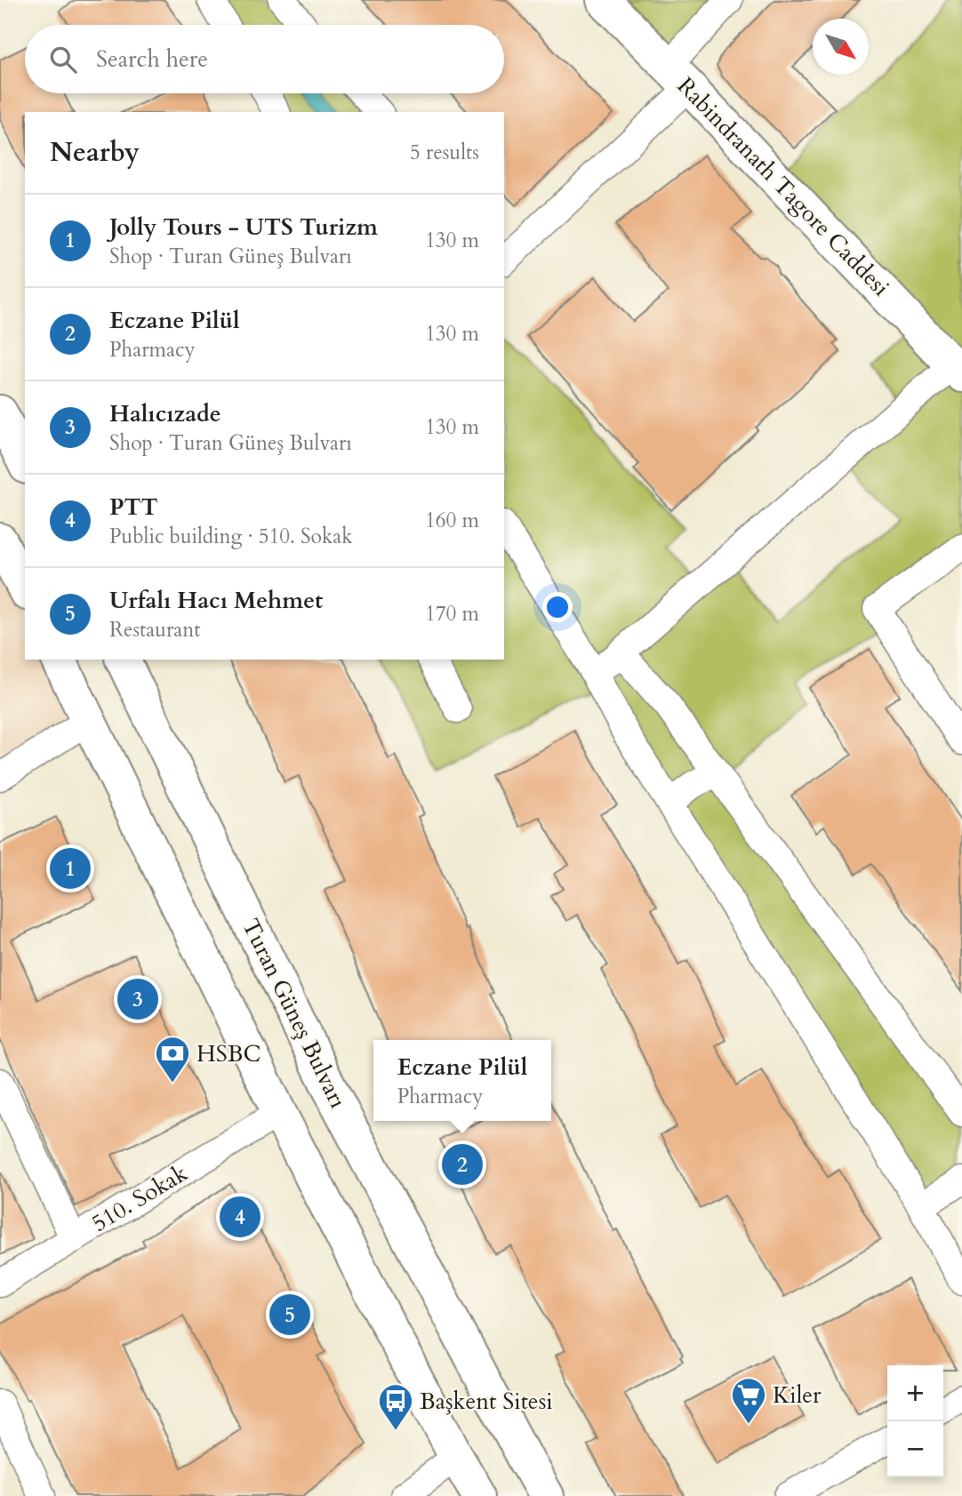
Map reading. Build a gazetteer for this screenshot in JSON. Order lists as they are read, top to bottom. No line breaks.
{"streets":{"main road":["Rabindranath Tagore Caddesi","Turan Güneş Bulvarı"],"street":["510. Sokak"]},"places":{"bank":["HSBC"],"supermarket":["Kiler"],"bus stop":["Başkent Sitesi"]},"north":"bottom right","page":{"search":"Search here","heading":["Nearby","5 results"],"list":[{"mark":"1","name":"Jolly Tours - UTS Turizm","note":"Shop · Turan Güneş Bulvarı","value":"130 m"},{"mark":"2","name":"Eczane Pilül","note":"Pharmacy","value":"130 m"},{"mark":"3","name":"Halıcızade","note":"Shop · Turan Güneş Bulvarı","value":"130 m"},{"mark":"4","name":"PTT","note":"Public building · 510. Sokak","value":"160 m"},{"mark":"5","name":"Urfalı Hacı Mehmet","note":"Restaurant","value":"170 m"}],"pins":["1","3","2","4","5"],"popup":["Eczane Pilül","Pharmacy"],"map_buttons":["+","−"]}}
